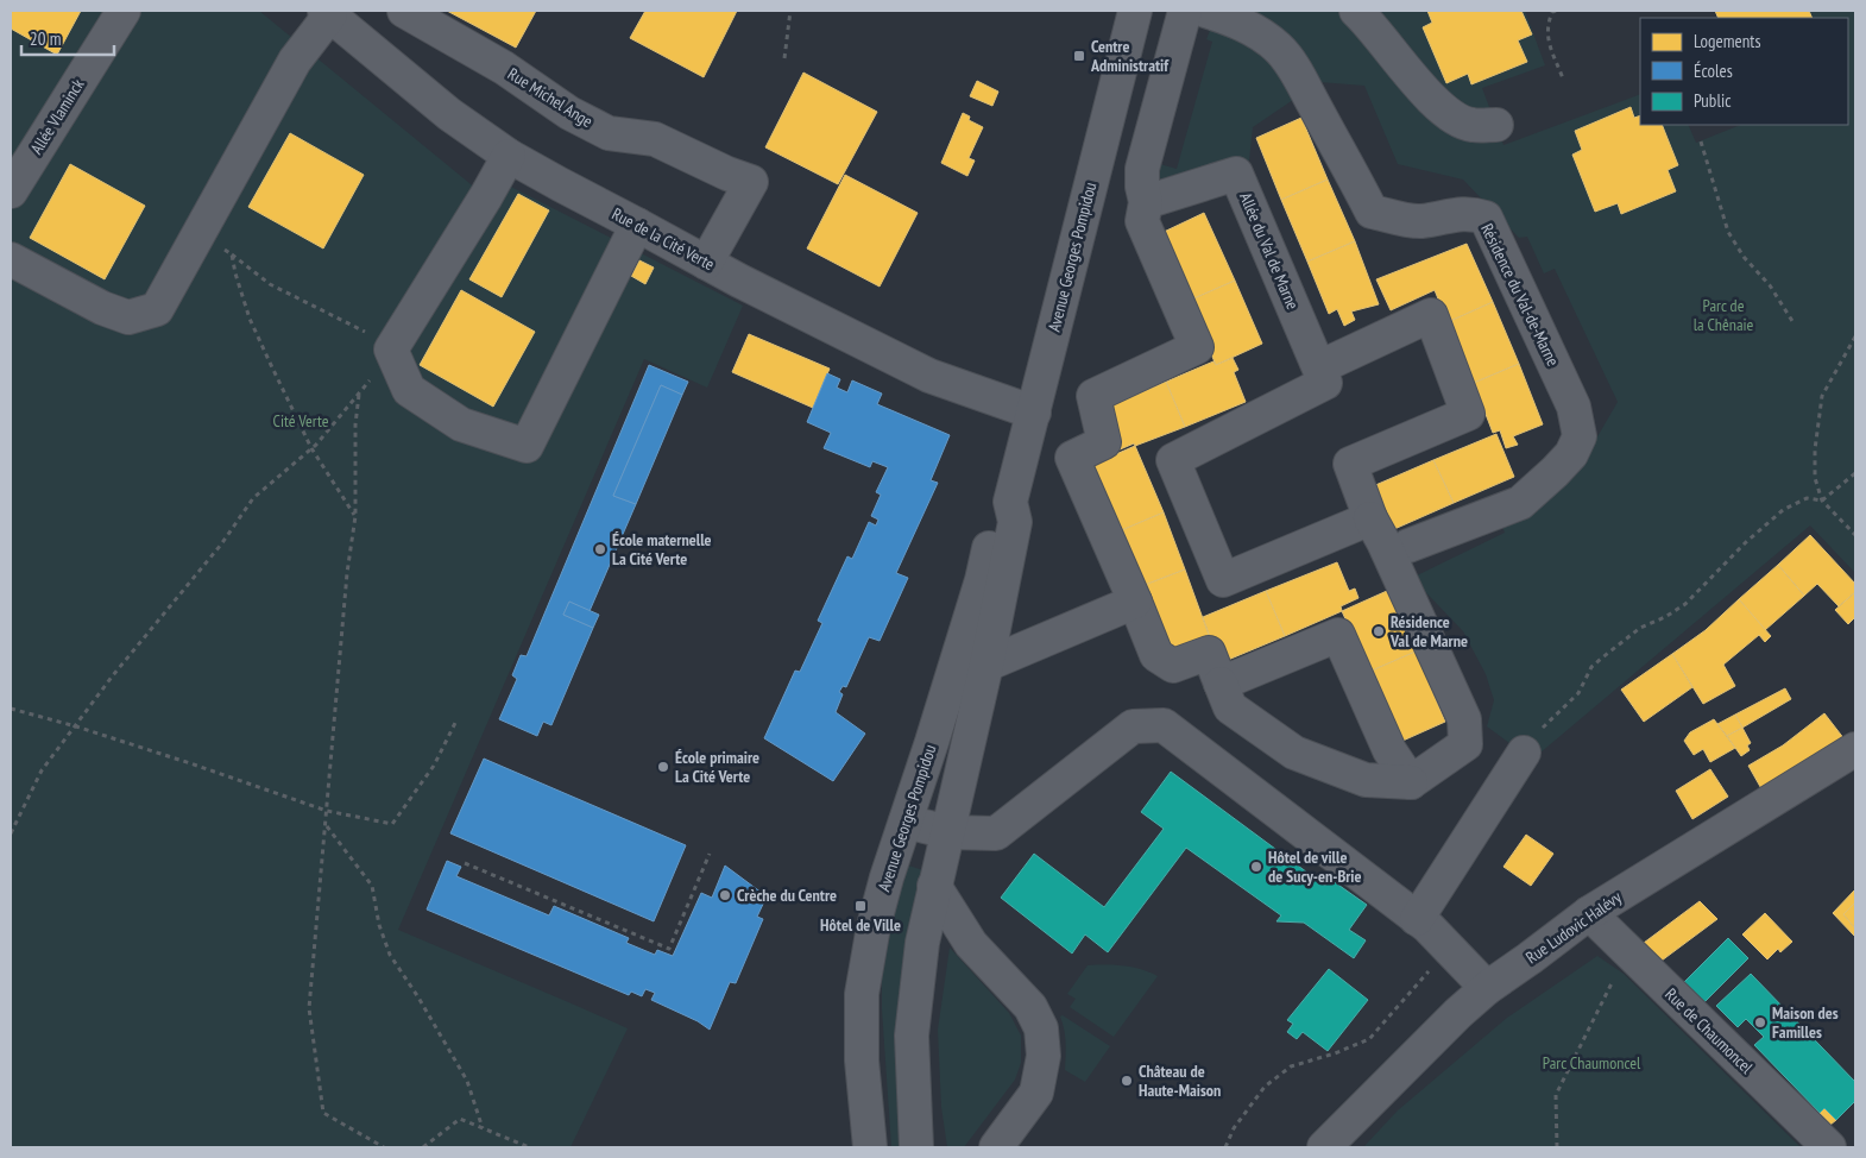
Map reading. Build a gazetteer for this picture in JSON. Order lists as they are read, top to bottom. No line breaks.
{"streets":{"street":["Rue Michel Ange","Allée Vlaminck","Rue de la Cité Verte","Allée du Val de Marne","Avenue Georges Pompidou","Résidence du Val-de-Marne","Rue Ludovic Halévy","Rue de Chaumoncel"]},"crossings":[["Rue Michel Ange","Rue de la Cité Verte"],["Rue de la Cité Verte","Avenue Georges Pompidou"],["Rue Ludovic Halévy","Rue de Chaumoncel"]],"parks":["Parc de la Chênaie","Cité Verte","Parc Chaumoncel"],"places":{"transit":["Centre Administratif","Hôtel de Ville"],"other":["École maternelle La Cité Verte","Résidence Val de Marne","École primaire La Cité Verte","Hôtel de ville de Sucy-en-Brie","Crèche du Centre","Maison des Familles","Château de Haute-Maison"]},"legend":["Logements","Écoles","Public"],"scale_bar":"20 m"}
